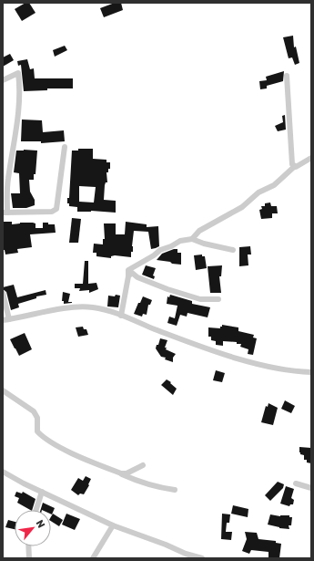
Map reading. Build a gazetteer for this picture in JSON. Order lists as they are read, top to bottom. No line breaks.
{"north":"top right"}
